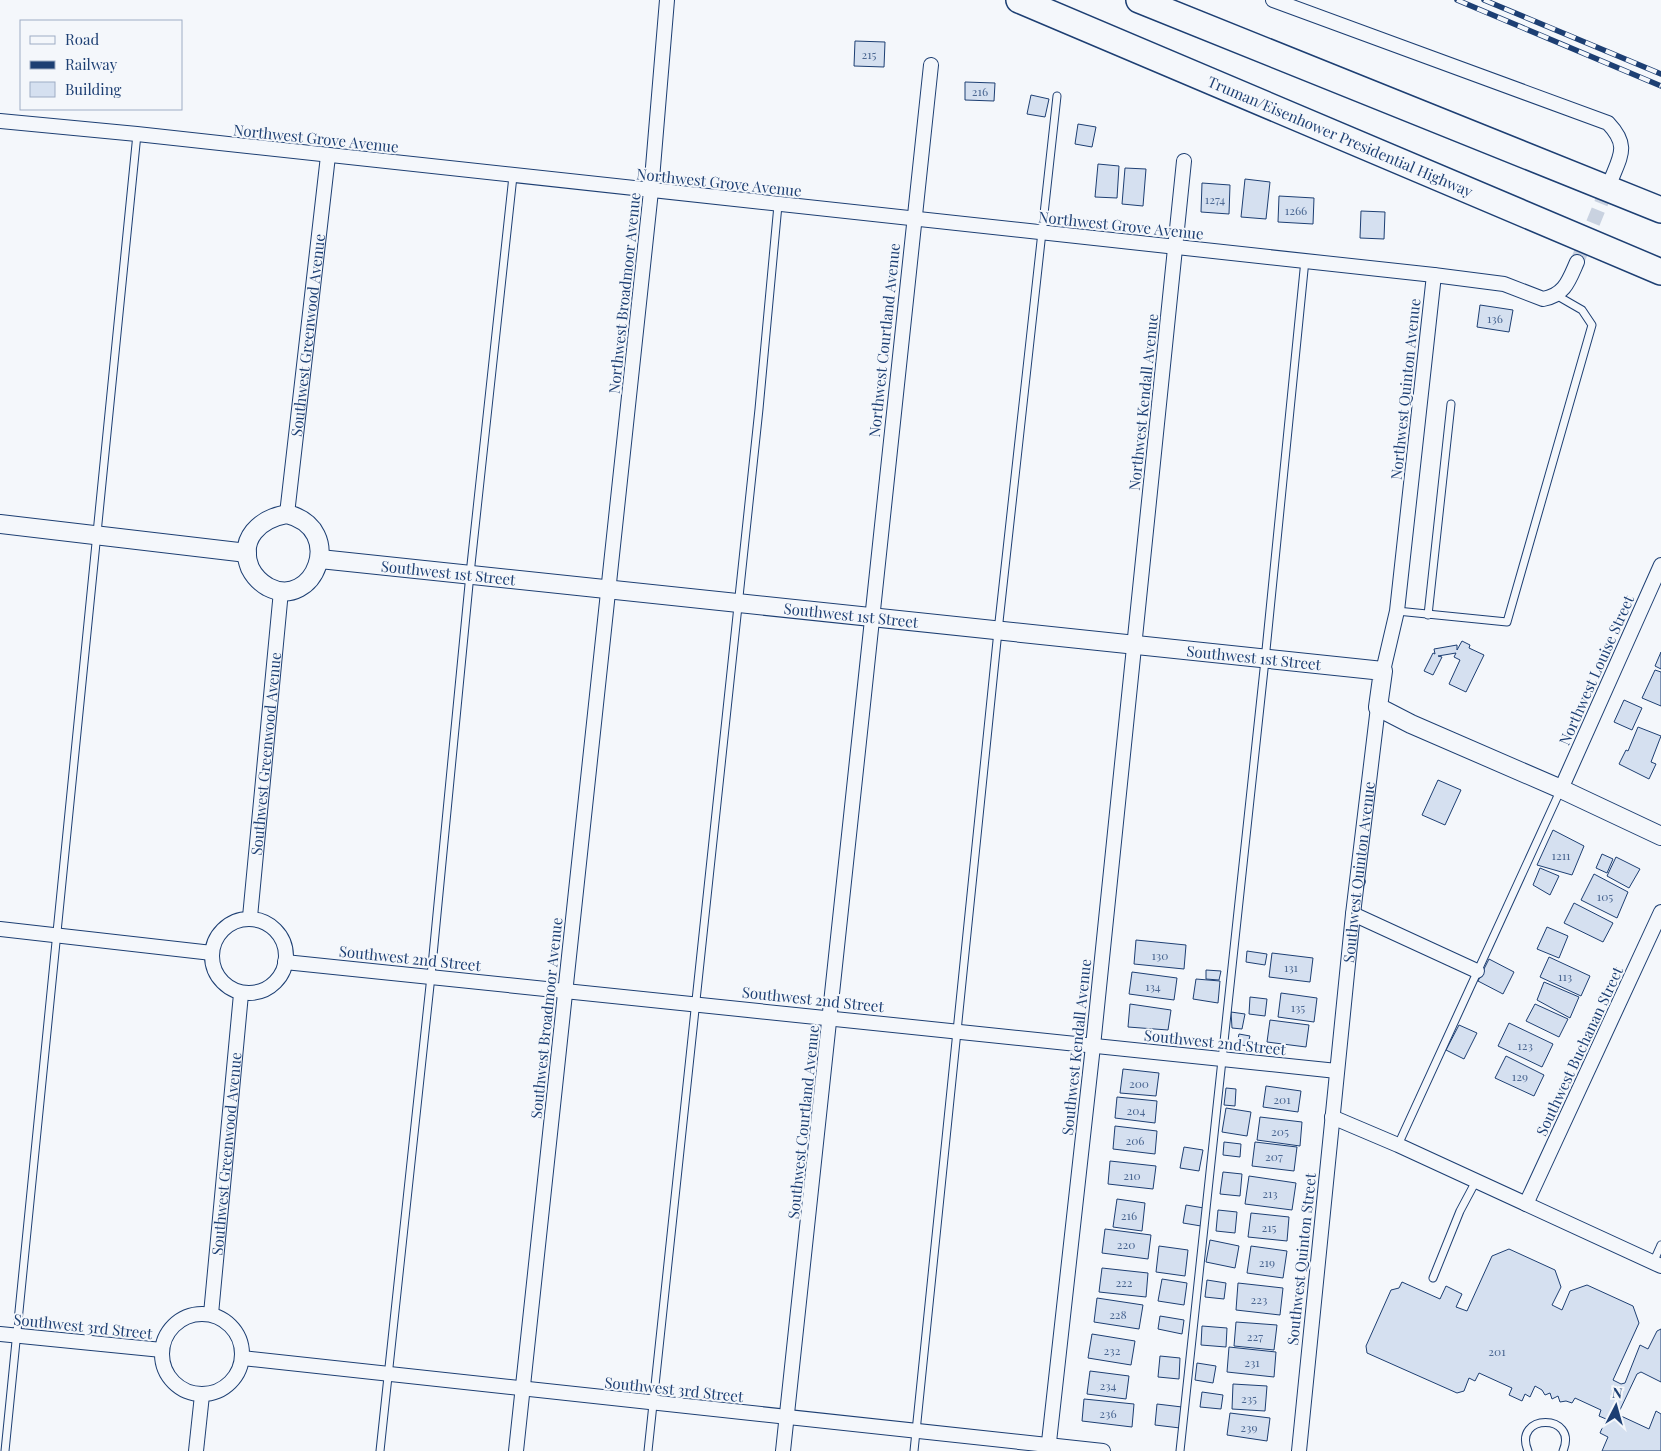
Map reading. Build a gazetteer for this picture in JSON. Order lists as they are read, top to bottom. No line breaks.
{"streets":{"highway":["Truman/Eisenhower Presidential Highway"],"street":["Northwest Grove Avenue","Northwest Broadmoor Avenue","Southwest Greenwood Avenue","Northwest Courtland Avenue","Northwest Quinton Avenue","Northwest Kendall Avenue","Southwest 1st Street","Northwest Louise Street","Southwest Quinton Avenue","Southwest 2nd Street","Southwest Broadmoor Avenue","Southwest Kendall Avenue","Southwest Buchanan Street","Southwest Courtland Avenue","Southwest Quinton Street","Southwest 3rd Street"]},"crossings":[["Northwest Grove Avenue","Northwest Broadmoor Avenue"],["Northwest Grove Avenue","Southwest Greenwood Avenue"],["Northwest Grove Avenue","Northwest Courtland Avenue"],["Northwest Grove Avenue","Northwest Quinton Avenue"],["Northwest Grove Avenue","Northwest Kendall Avenue"],["Northwest Broadmoor Avenue","Southwest 1st Street"],["Northwest Broadmoor Avenue","Southwest Broadmoor Avenue"],["Southwest Greenwood Avenue","Southwest 1st Street"],["Southwest Greenwood Avenue","Southwest 2nd Street"],["Southwest Greenwood Avenue","Southwest 3rd Street"],["Northwest Courtland Avenue","Southwest 1st Street"],["Northwest Courtland Avenue","Southwest Courtland Avenue"],["Northwest Quinton Avenue","Southwest 1st Street"],["Northwest Quinton Avenue","Southwest Quinton Avenue"],["Northwest Kendall Avenue","Southwest 1st Street"],["Northwest Kendall Avenue","Southwest Kendall Avenue"],["Southwest 1st Street","Southwest Quinton Avenue"],["Southwest 1st Street","Southwest Broadmoor Avenue"],["Southwest 1st Street","Southwest Kendall Avenue"],["Southwest 1st Street","Southwest Courtland Avenue"],["Southwest Quinton Avenue","Southwest 2nd Street"],["Southwest Quinton Avenue","Southwest Quinton Street"],["Southwest 2nd Street","Southwest Broadmoor Avenue"],["Southwest 2nd Street","Southwest Kendall Avenue"],["Southwest 2nd Street","Southwest Courtland Avenue"],["Southwest 2nd Street","Southwest Quinton Street"],["Southwest Broadmoor Avenue","Southwest 3rd Street"],["Southwest Kendall Avenue","Southwest 3rd Street"],["Southwest Courtland Avenue","Southwest 3rd Street"]],"house_numbers":["215","216","1274","1266","136","1211","105","130","131","113","134","135","123","129","200","201","204","205","206","207","210","213","216","215","220","219","222","223","228","227","232","201","231","234","235","236","239"],"legend":["Road","Railway","Building"],"north":"top"}
